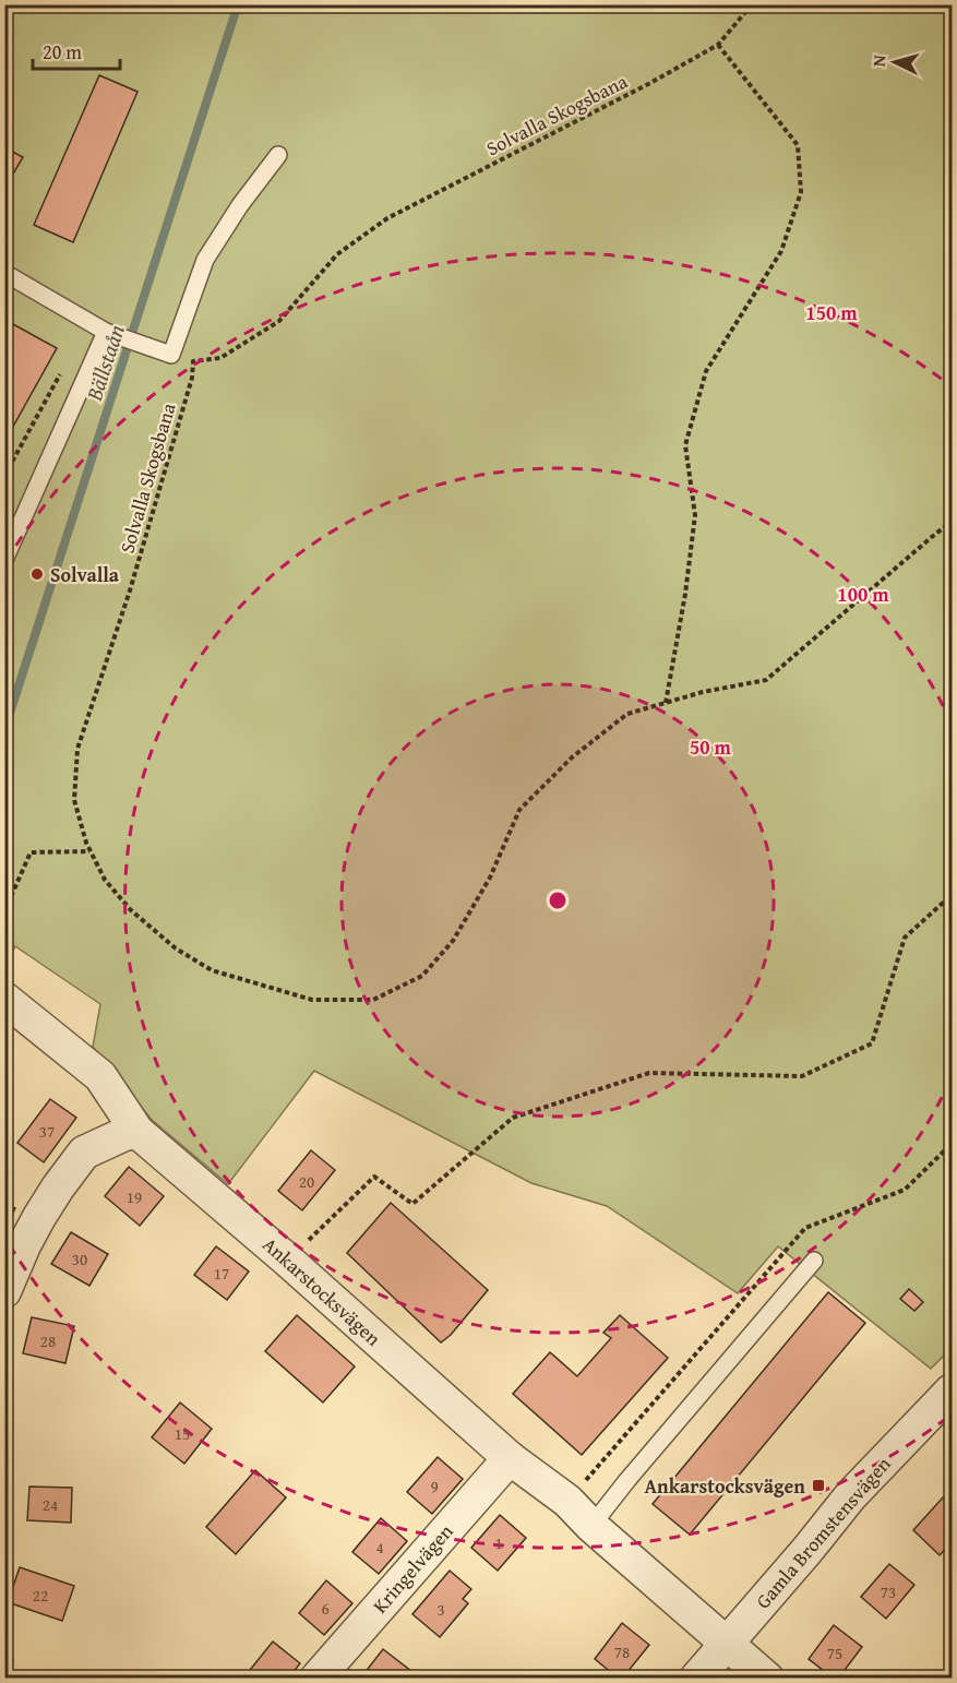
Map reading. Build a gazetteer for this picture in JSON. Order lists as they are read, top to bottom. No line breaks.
{"streets":{"street":["Ankarstocksvägen","Gamla Bromstensvägen","Kringelvägen"],"path":["Solvalla Skogsbana"]},"crossings":[["Ankarstocksvägen","Gamla Bromstensvägen"],["Ankarstocksvägen","Kringelvägen"]],"water":["Bällstaån"],"places":{"other":["Solvalla"],"transit":["Ankarstocksvägen"]},"house_numbers":["37","20","19","30","17","28","15","9","24","1","4","73","22","6","3","78","75"],"scale_bar":"20 m","north":"left","rings":["150 m","100 m","50 m"]}
